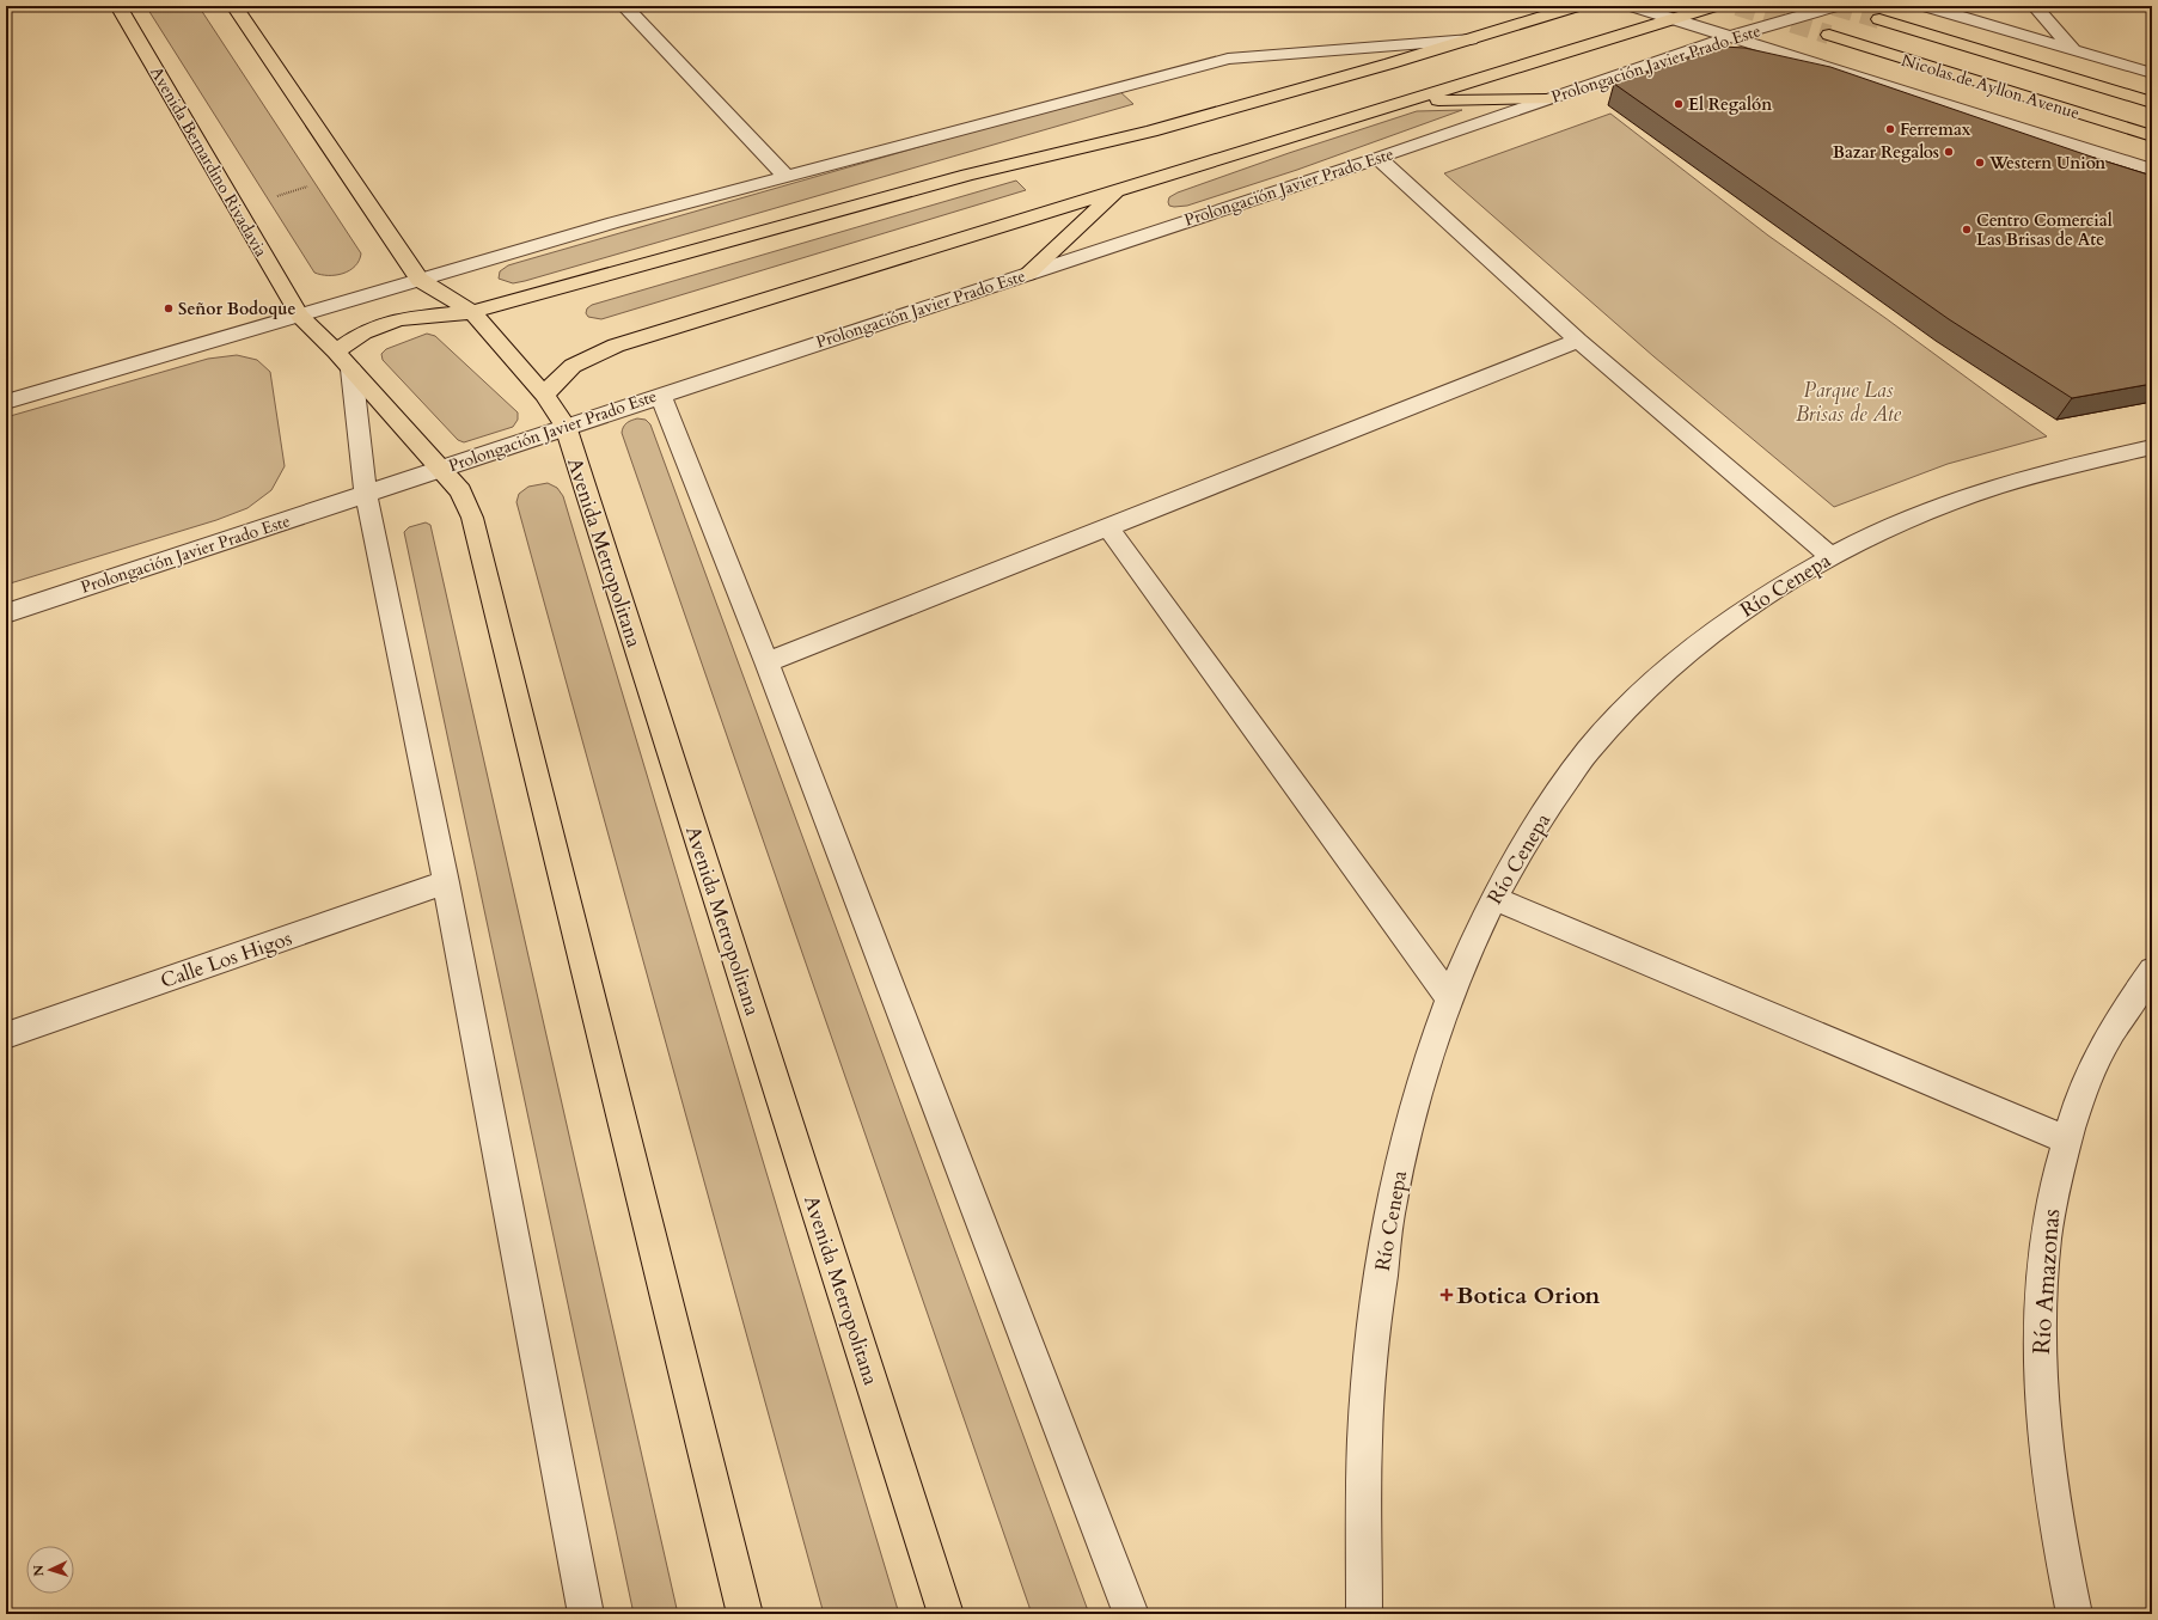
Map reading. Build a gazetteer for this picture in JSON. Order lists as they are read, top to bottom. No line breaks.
{"streets":{"main road":["Prolongación Javier Prado Este","Nicolas de Ayllon Avenue","Avenida Bernardino Rivadavia","Avenida Metropolitana"],"street":["Río Cenepa","Calle Los Higos","Río Amazonas"]},"crossings":[["Prolongación Javier Prado Este","Avenida Metropolitana"]],"parks":["Parque Las Brisas de Ate"],"places":{"other":["El Regalón","Ferremax","Bazar Regalos","Western Union","Centro Comercial Las Brisas de Ate","Señor Bodoque"],"health":["Botica Orion"]},"north":"left"}
